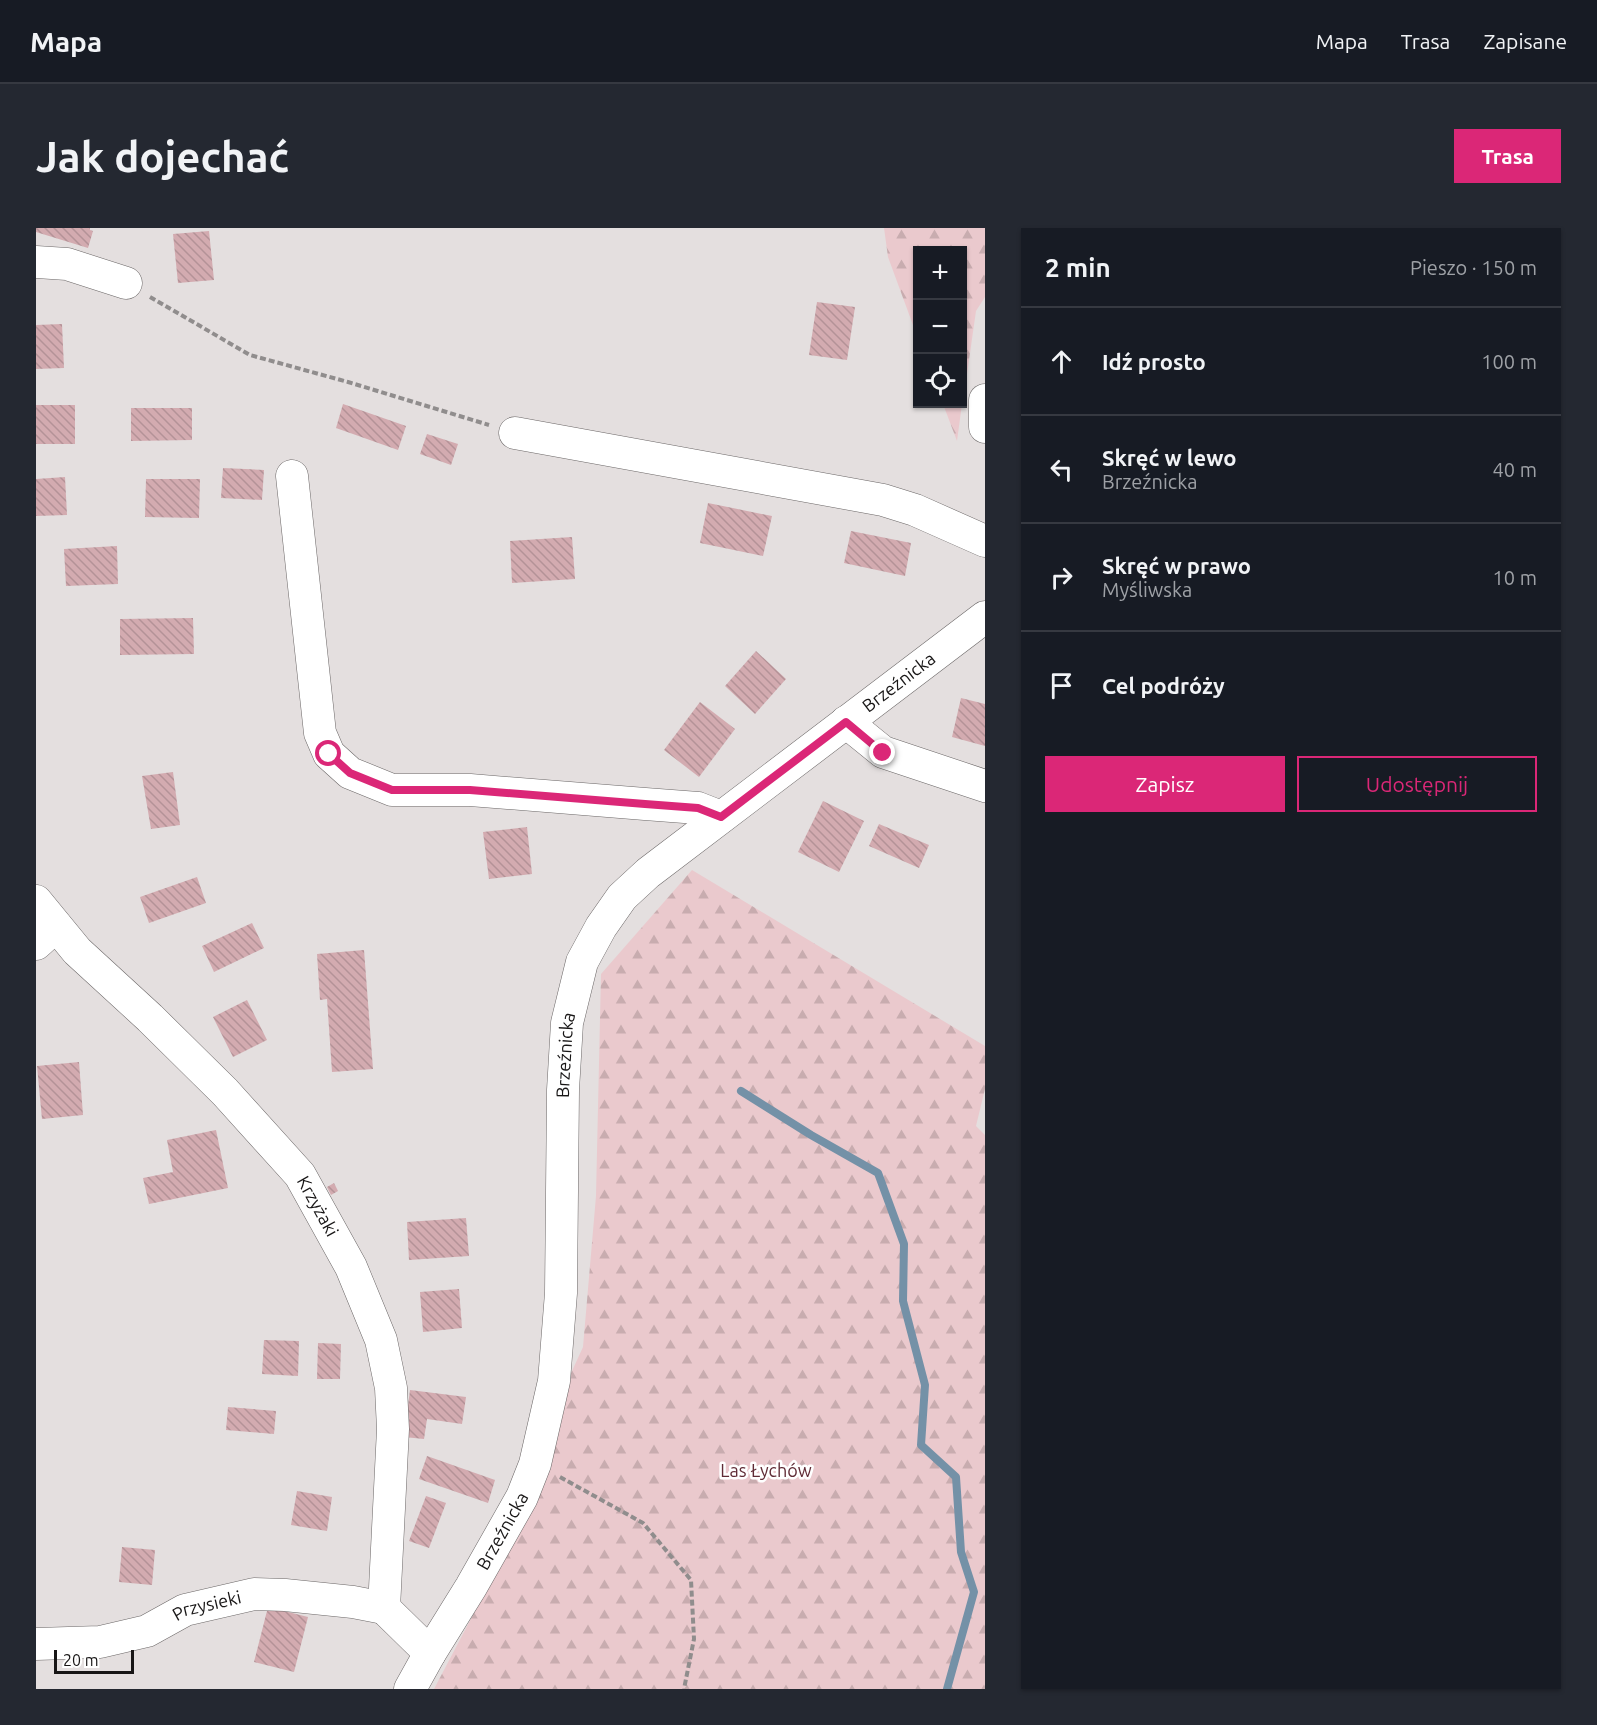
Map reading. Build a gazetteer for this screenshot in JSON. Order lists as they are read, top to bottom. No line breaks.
{"streets":{"street":["Brzeźnicka","Krzyżaki","Przysieki"]},"crossings":[["Krzyżaki","Przysieki"]],"parks":["Las Łychów"],"scale_bar":"20 m","page":{"header":"Mapa","nav":["Mapa","Trasa","Zapisane"],"buttons":["Trasa",["Zapisz","Udostępnij"]],"title":"Jak dojechać","heading":["2 min","Pieszo · 150 m"],"map_buttons":["+","−"],"list":[["Idź prosto","100 m"],["Skręć w lewo","Brzeźnicka","40 m"],["Skręć w prawo","Myśliwska","10 m"],"Cel podróży"],"scale":"20 m"}}
